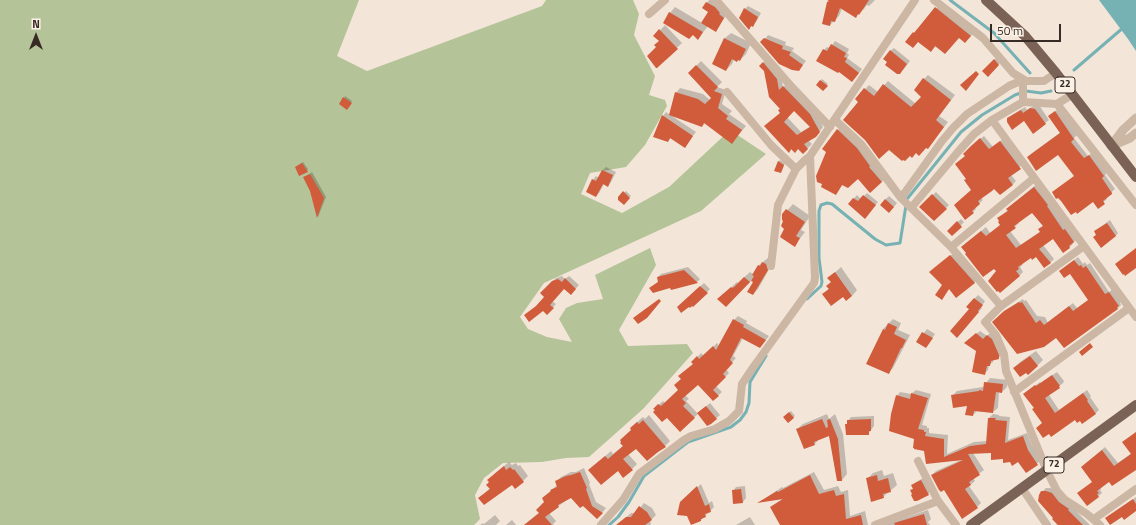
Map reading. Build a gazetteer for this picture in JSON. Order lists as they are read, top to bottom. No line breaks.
{"streets":{"main road":["22","72"]},"scale_bar":"50 m","north":"top"}
